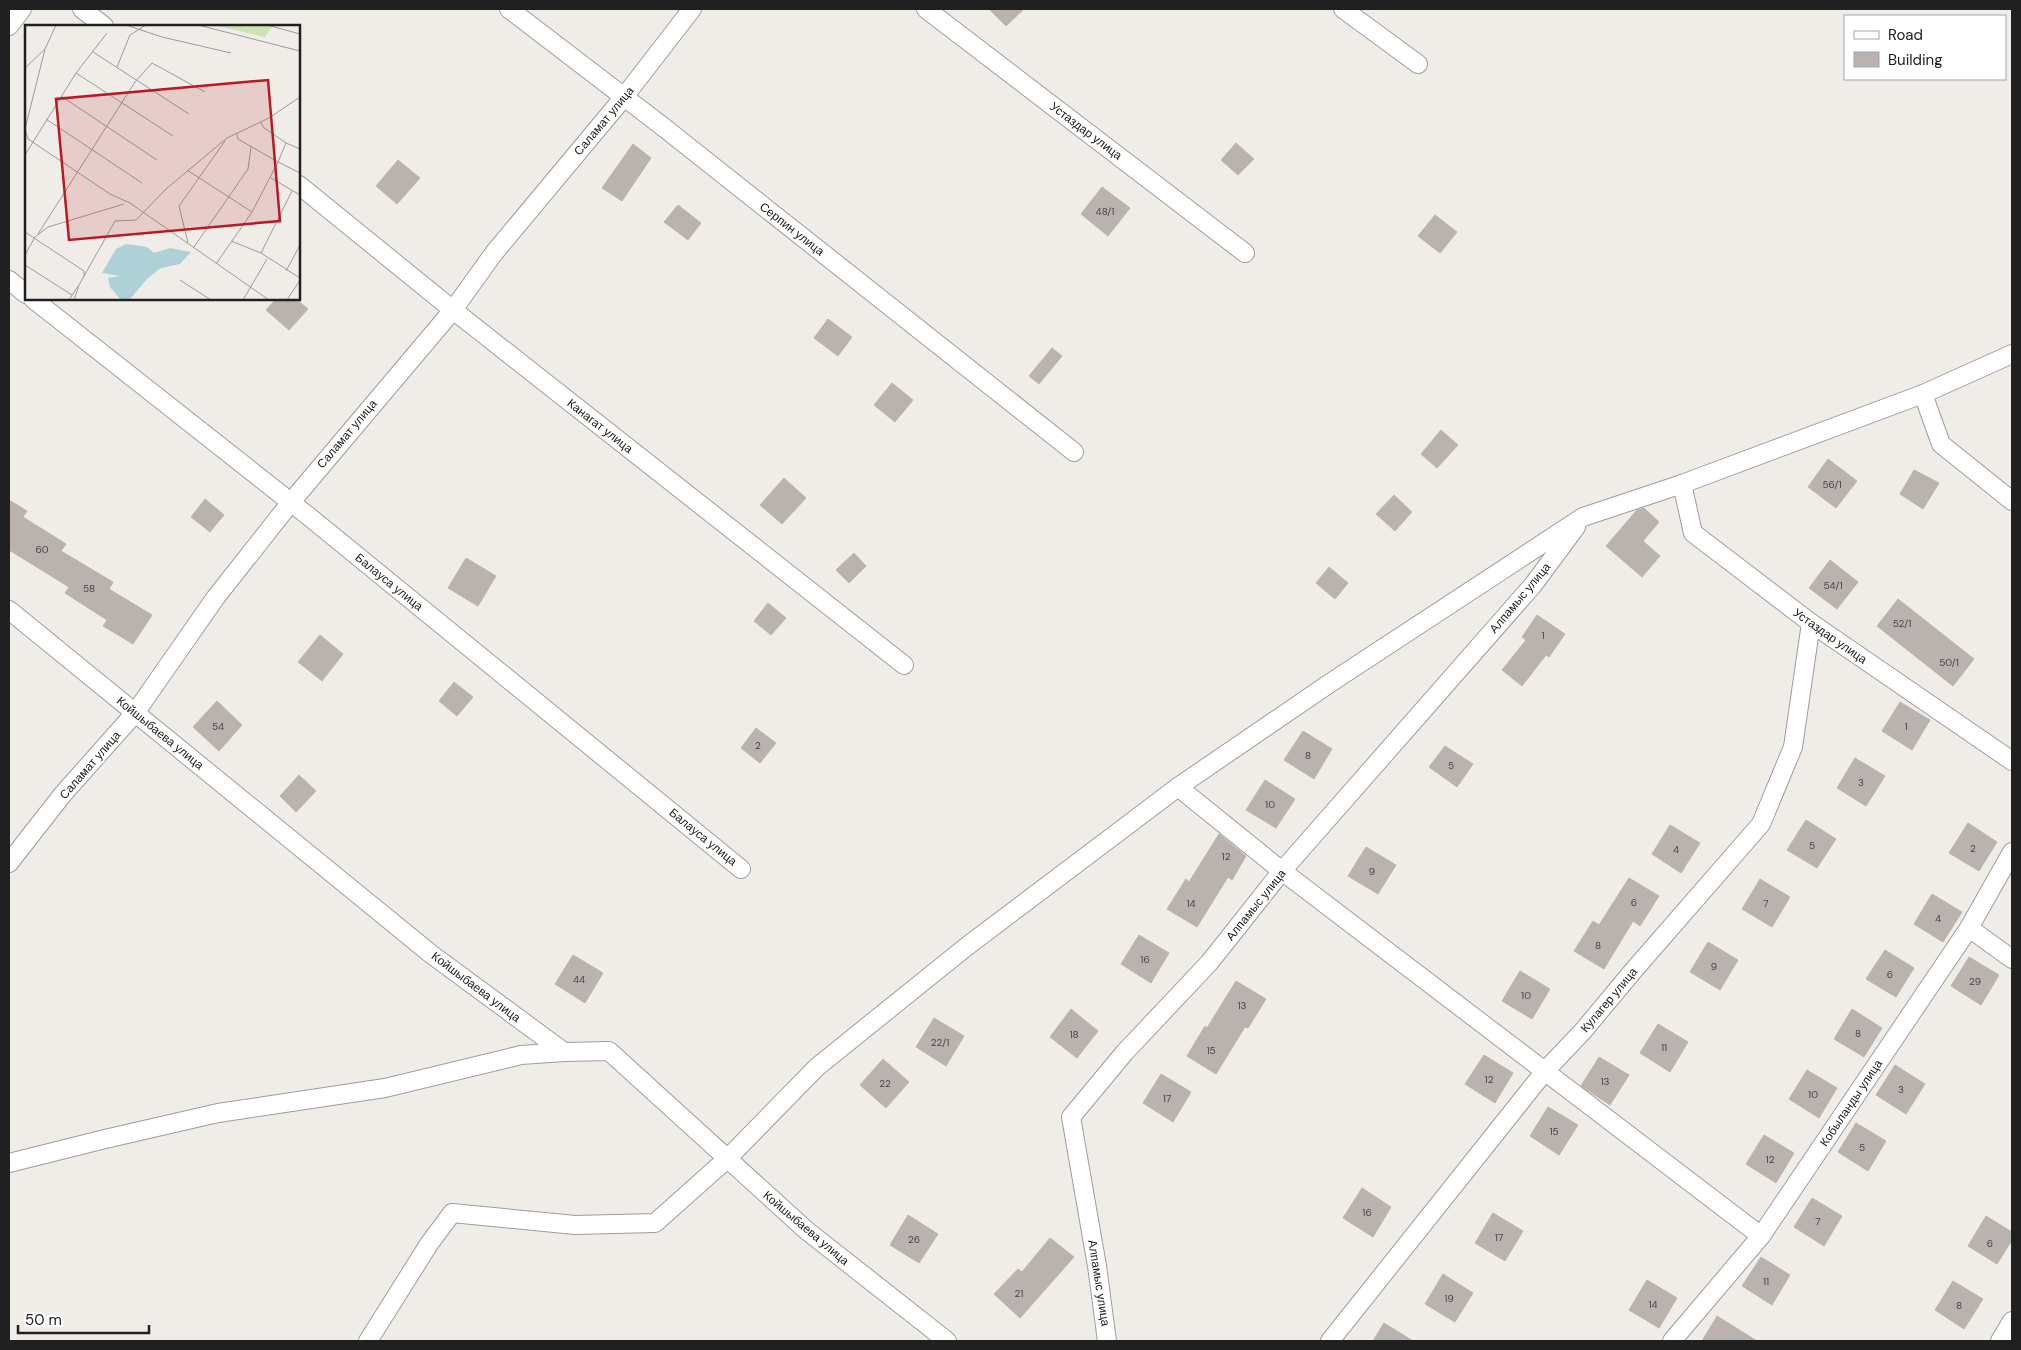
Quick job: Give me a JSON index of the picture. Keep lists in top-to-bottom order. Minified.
{"streets":{"street":["Саламат улица","Устаздар улица","Серпин улица","Канагат улица","Балауса улица","Алпамыс улица","Койшыбаева улица","Кулагер улица","Кобыланды улица"]},"crossings":[["Саламат улица","Серпин улица"],["Саламат улица","Канагат улица"],["Саламат улица","Балауса улица"],["Саламат улица","Койшыбаева улица"],["Устаздар улица","Кулагер улица"]],"house_numbers":["48/1","56/1","60","54/1","58","52/1","1","50/1","54","1","2","8","5","3","10","5","2","4","12","9","6","14","7","4","8","16","9","6","44","29","10","13","8","18","22/1","11","15","12","13","22","3","10","17","15","5","12","16","7","17","26","6","11","21","19","14","8"],"legend":["Road","Building"],"scale_bar":"50 m"}
